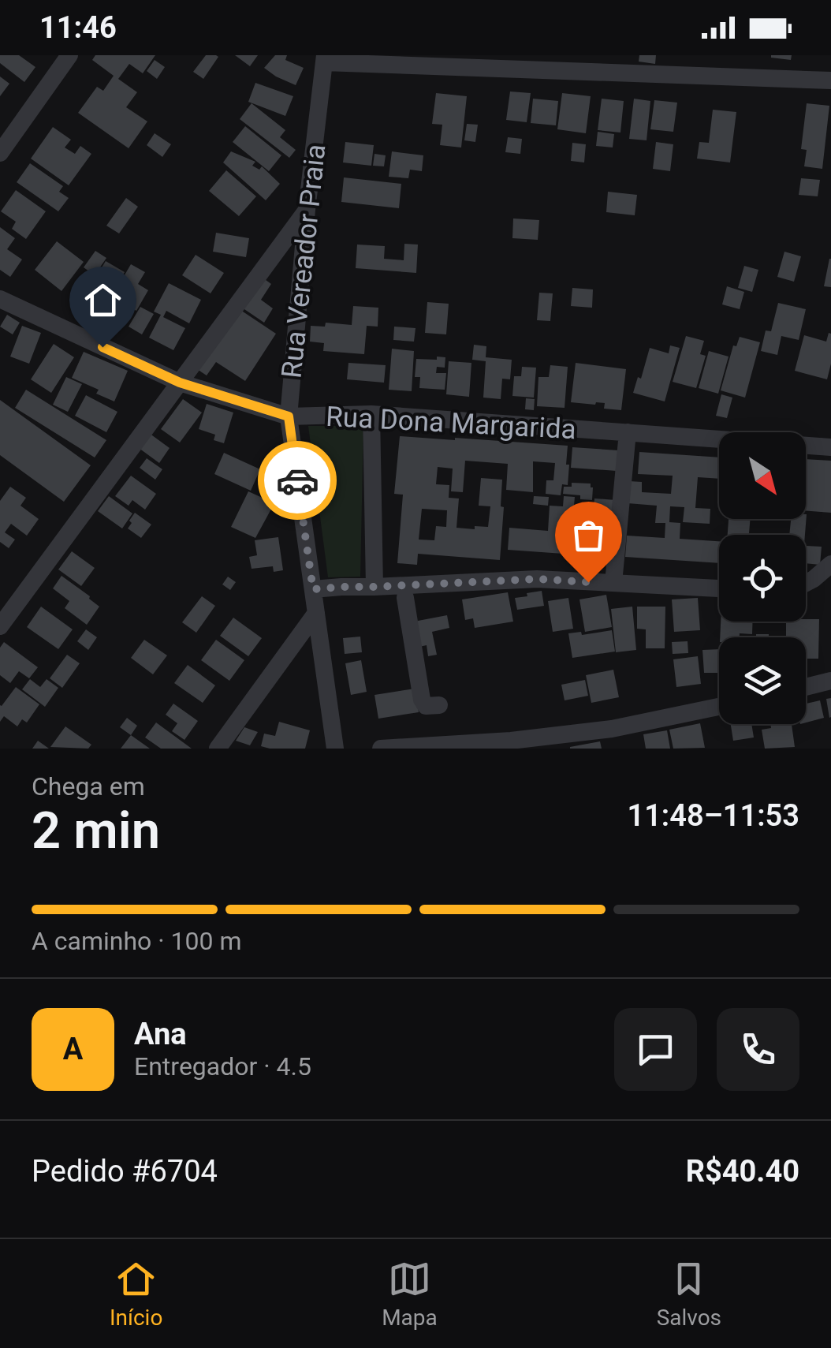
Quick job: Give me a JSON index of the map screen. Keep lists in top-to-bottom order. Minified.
{"streets":{"street":["Rua Vereador Praia","Rua Dona Margarida"]},"crossings":[["Rua Vereador Praia","Rua Dona Margarida"]],"north":"bottom right","page":{"status":"11:46","heading":["2 min","Chega em","11:48–11:53"],"panel":["Ana","Entregador · 4.5","Pedido #6704","R$40.40"],"bar":"A caminho · 100 m","round":"A","tabs":["Início","Mapa","Salvos"]}}
